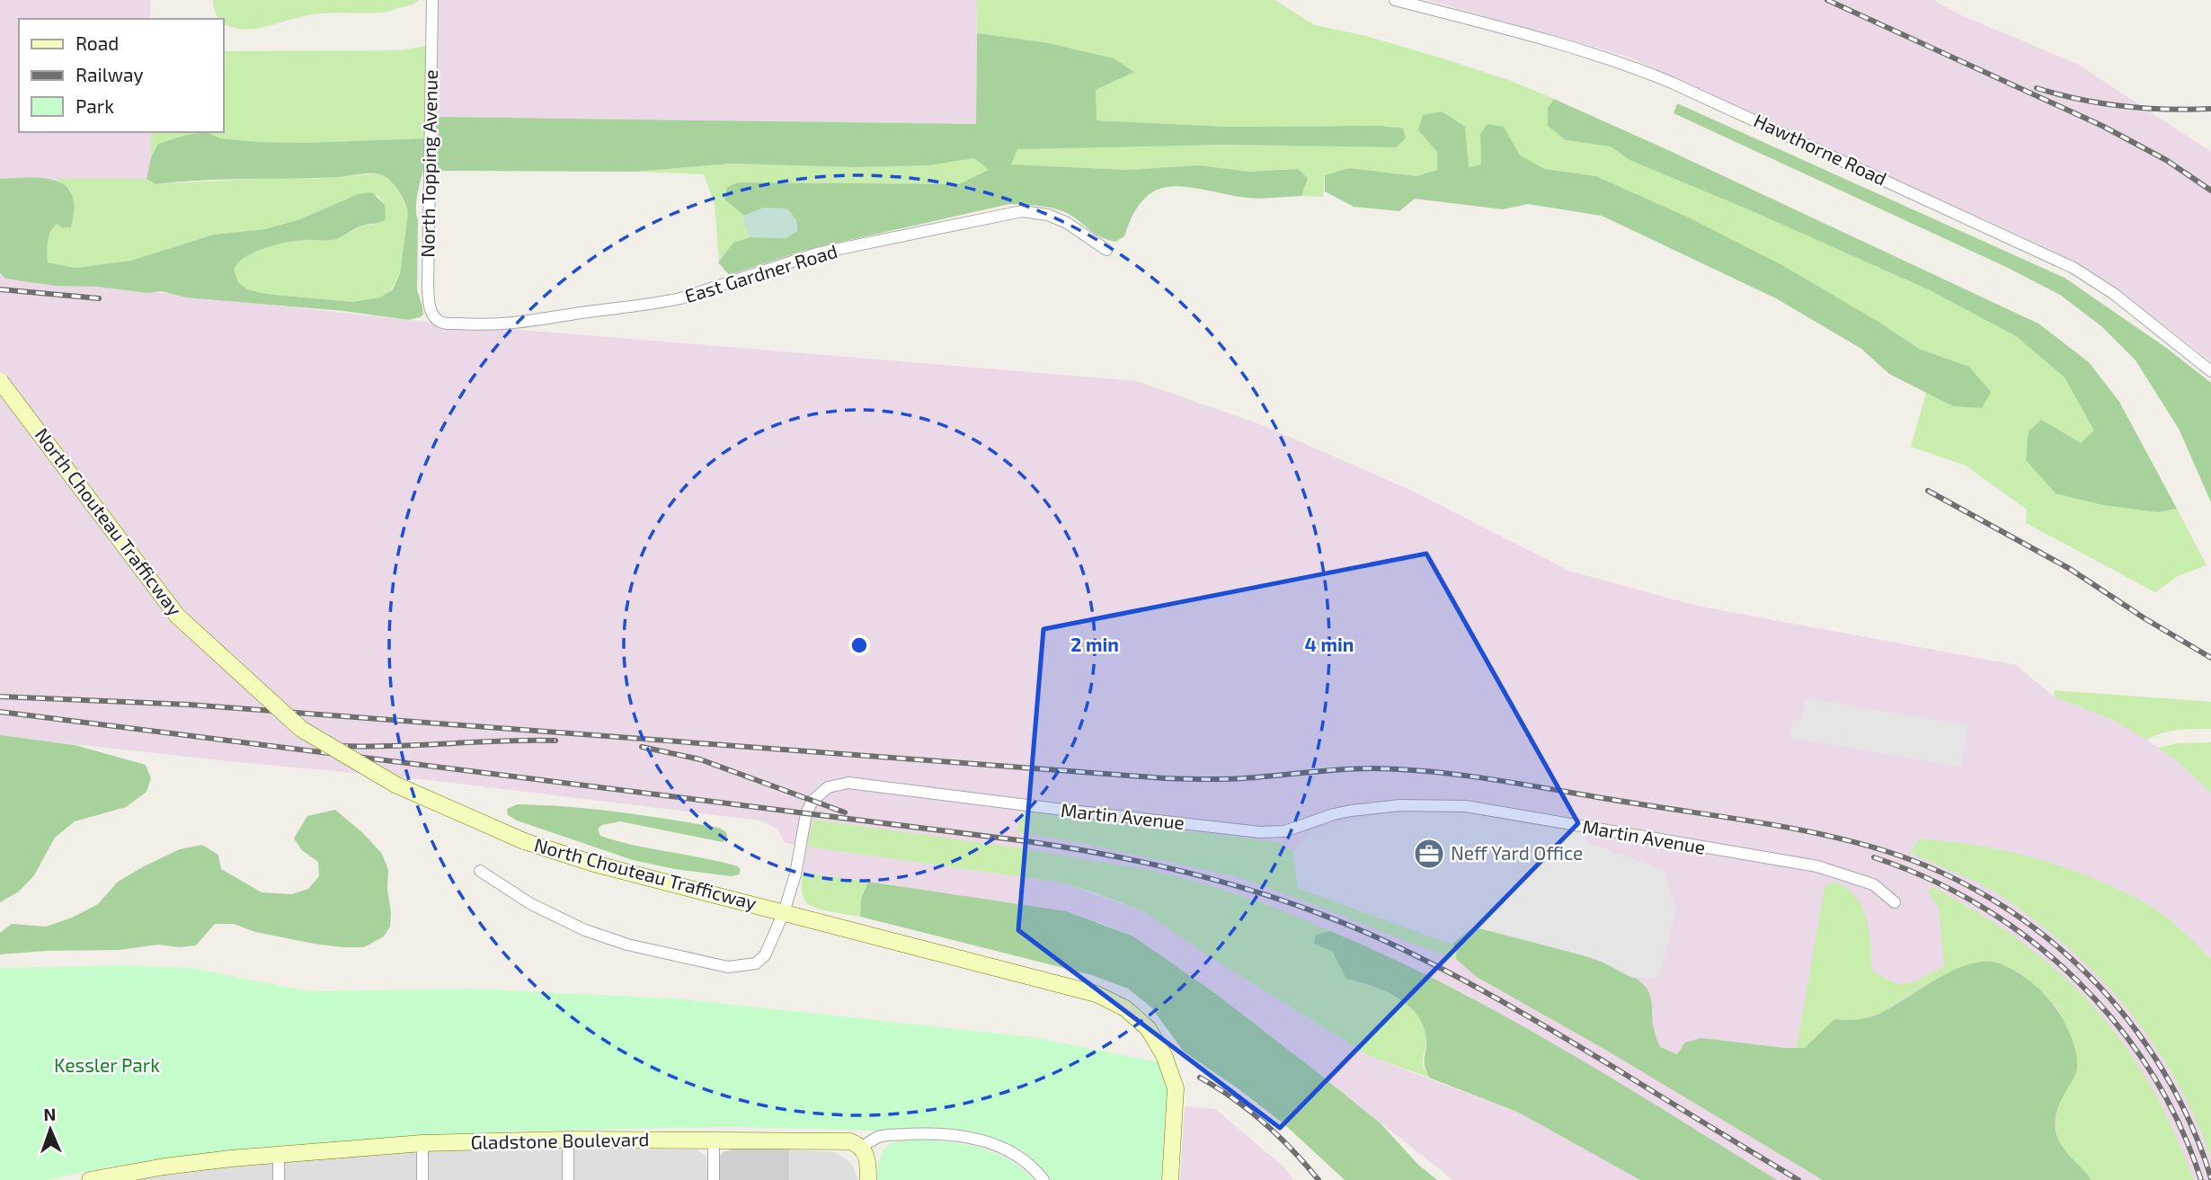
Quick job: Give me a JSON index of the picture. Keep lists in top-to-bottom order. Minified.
{"streets":{"main road":["North Chouteau Trafficway","Gladstone Boulevard"],"street":["Hawthorne Road","North Topping Avenue","East Gardner Road","Martin Avenue"]},"crossings":[["North Topping Avenue","East Gardner Road"],["North Chouteau Trafficway","Martin Avenue"]],"parks":["Kessler Park"],"places":{"office":["Neff Yard Office"]},"legend":["Road","Railway","Park"],"north":"top","rings":["2 min","4 min"]}
